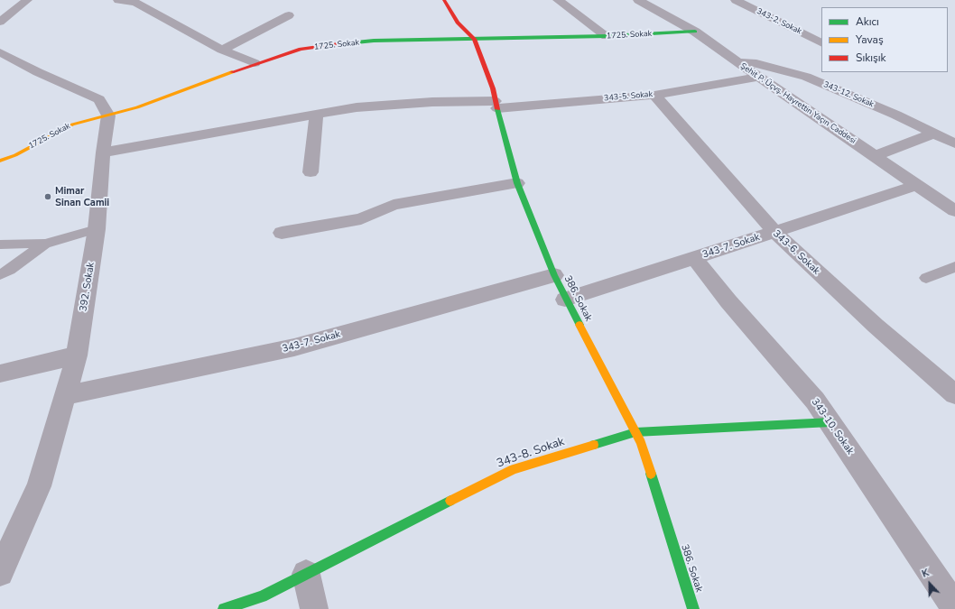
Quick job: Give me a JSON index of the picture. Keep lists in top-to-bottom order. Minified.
{"streets":{"street":["343-2. Sokak","1725. Sokak","343-12. Sokak","343-5. Sokak","Şehit P. Üçvş. Hayrettin Yaçın Caddesi","343-7. Sokak","343-6. Sokak","392. Sokak","386. Sokak","343-10. Sokak","343-8. Sokak"]},"crossings":[["1725. Sokak","Şehit P. Üçvş. Hayrettin Yaçın Caddesi"],["1725. Sokak","392. Sokak"],["1725. Sokak","386. Sokak"],["343-12. Sokak","Şehit P. Üçvş. Hayrettin Yaçın Caddesi"],["343-5. Sokak","Şehit P. Üçvş. Hayrettin Yaçın Caddesi"],["343-5. Sokak","343-6. Sokak"],["343-5. Sokak","392. Sokak"],["343-5. Sokak","386. Sokak"],["Şehit P. Üçvş. Hayrettin Yaçın Caddesi","343-7. Sokak"],["343-7. Sokak","343-6. Sokak"],["343-7. Sokak","392. Sokak"],["343-7. Sokak","386. Sokak"],["343-7. Sokak","343-10. Sokak"],["386. Sokak","343-8. Sokak"],["343-10. Sokak","343-8. Sokak"]],"places":["Mimar Sinan Camii"],"legend":["Akıcı","Yavaş","Sıkışık"],"north":"top"}
